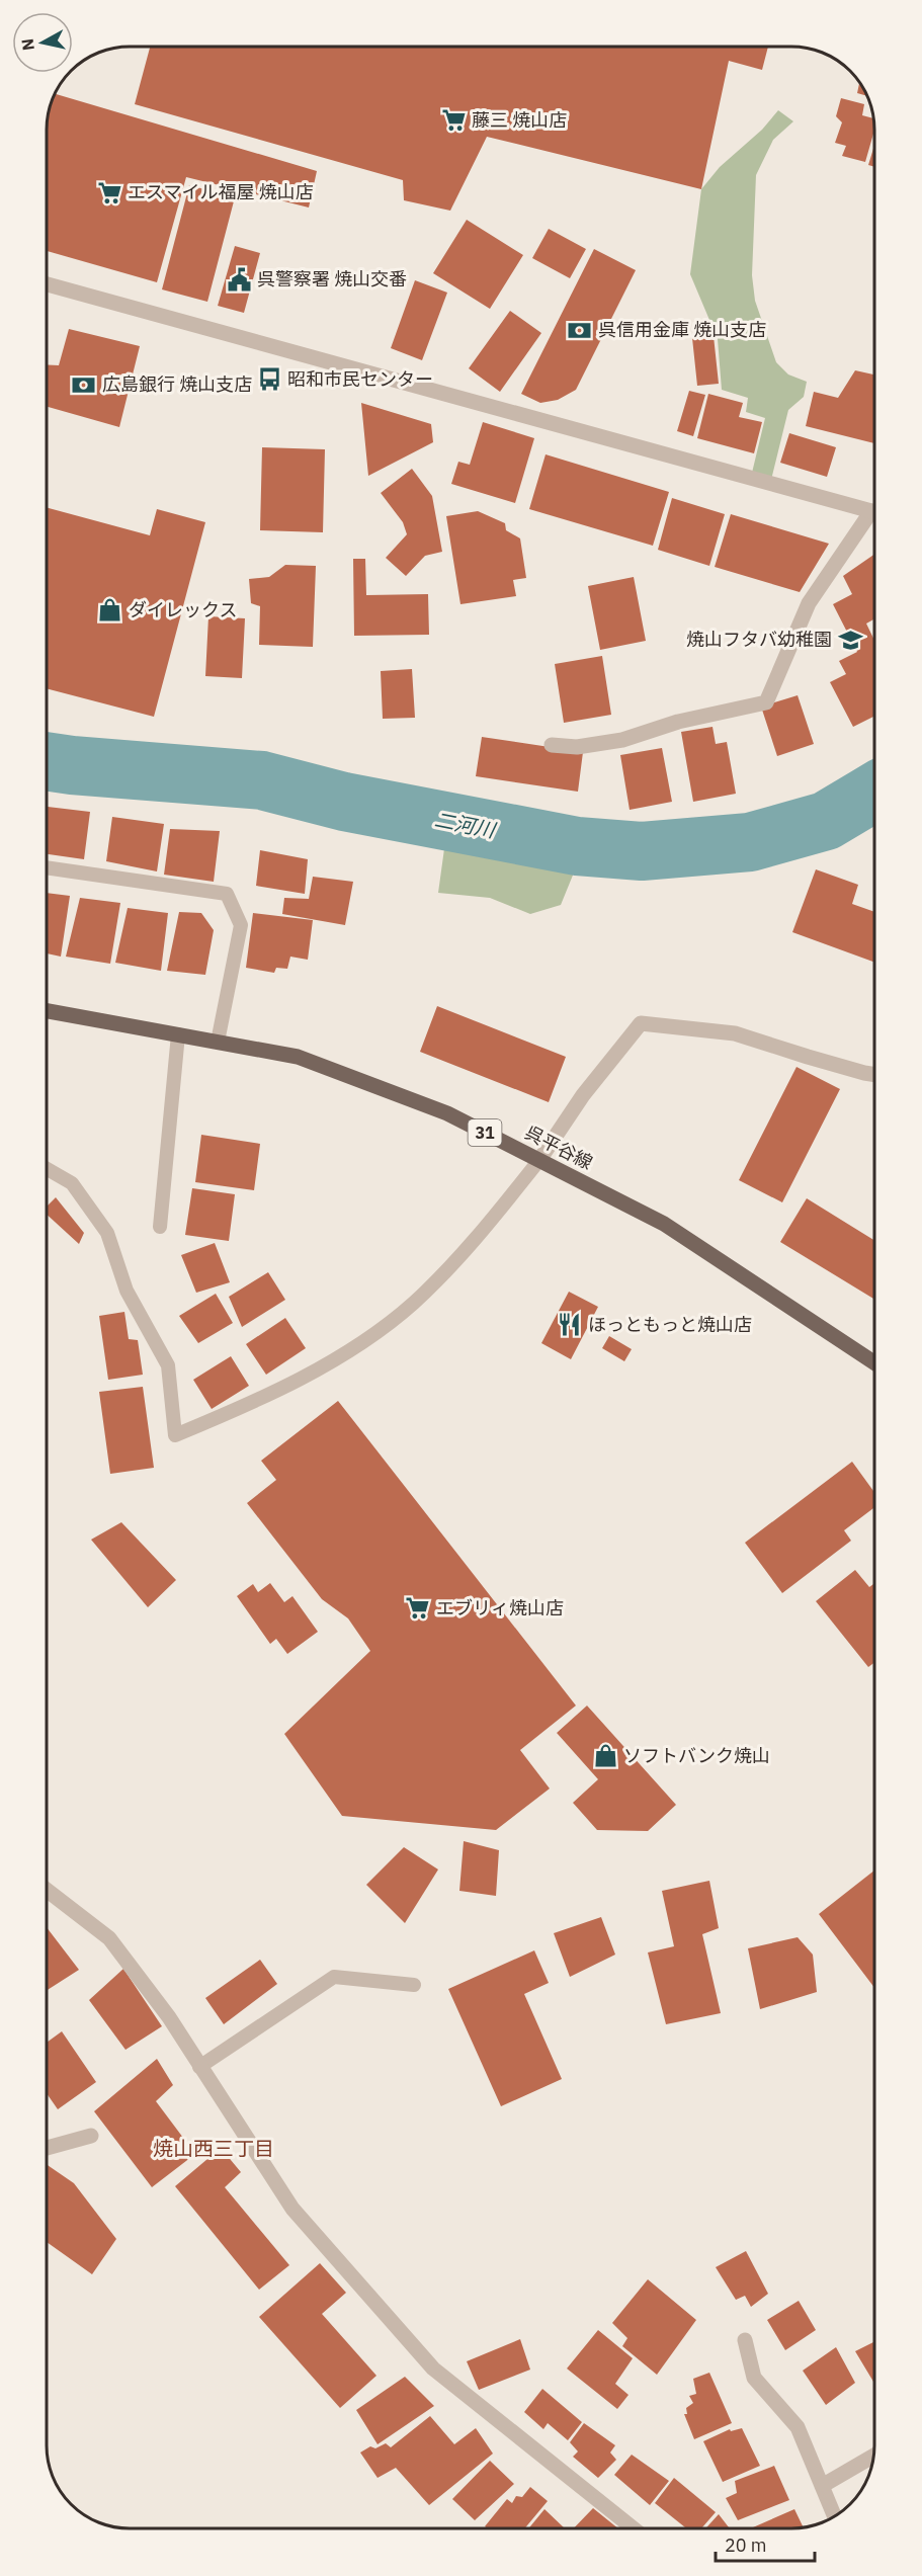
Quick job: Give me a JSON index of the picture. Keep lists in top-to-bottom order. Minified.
{"streets":{"main road":["31","呉平谷線"]},"districts":["焼山西三丁目"],"water":["二河川"],"places":{"supermarket":["藤三 焼山店","エスマイル福屋 焼山店","エブリィ焼山店"],"public building":["呉警察署 焼山交番"],"bank":["呉信用金庫 焼山支店","広島銀行 焼山支店"],"bus stop":["昭和市民センター"],"shop":["ダイレックス","ソフトバンク焼山"],"school or university":["焼山フタバ幼稚園"],"restaurant":["ほっともっと焼山店"]},"scale_bar":"20 m","north":"left"}
